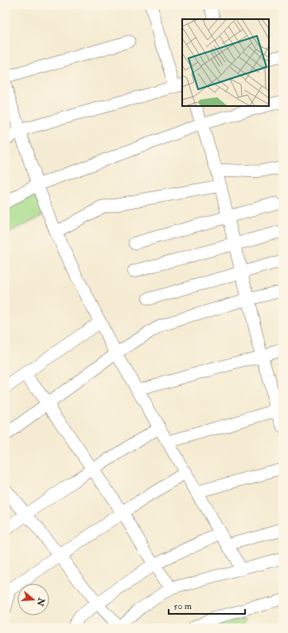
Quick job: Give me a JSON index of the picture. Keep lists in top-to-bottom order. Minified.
{"scale_bar":"50 m","north":"right"}
